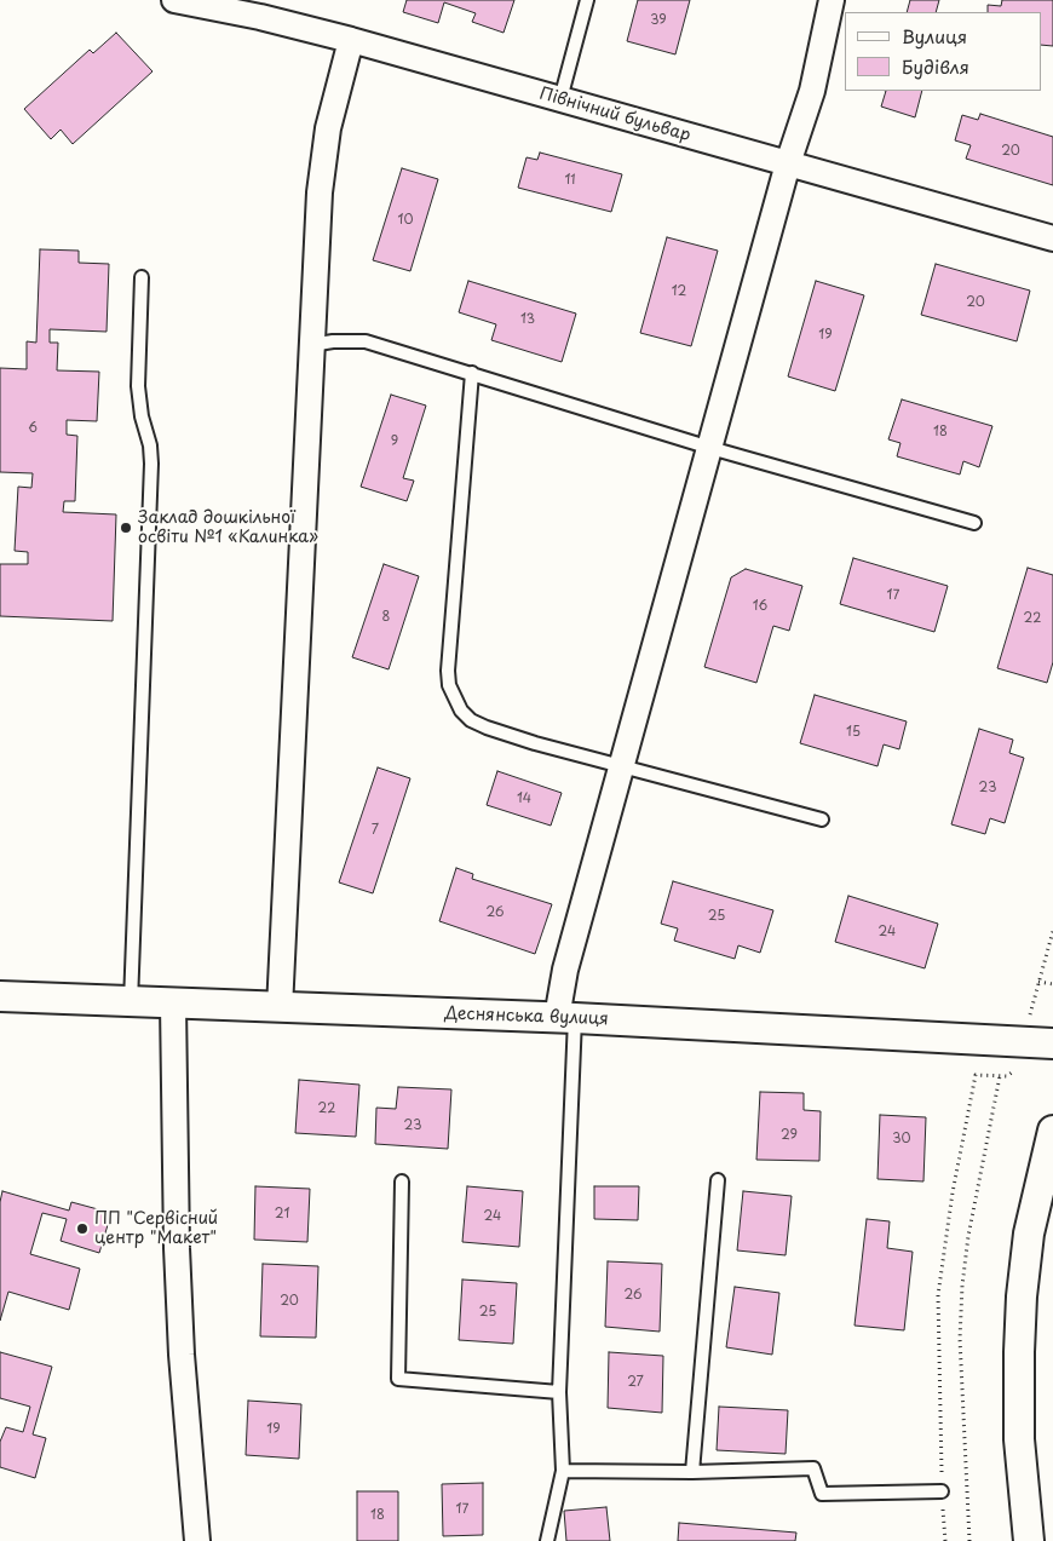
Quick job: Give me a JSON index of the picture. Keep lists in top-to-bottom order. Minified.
{"streets":{"street":["Північний бульвар","Деснянська вулиця"]},"places":["Заклад дошкільної освіти №1 «Калинка»","ПП \"Сервісний центр \"Макет\""],"house_numbers":["39","20","11","10","12","20","13","19","6","18","9","17","16","8","22","15","23","14","7","26","25","24","22","23","29","30","21","24","26","20","25","27","19","17","18"],"legend":["Вулиця","Будівля"]}
